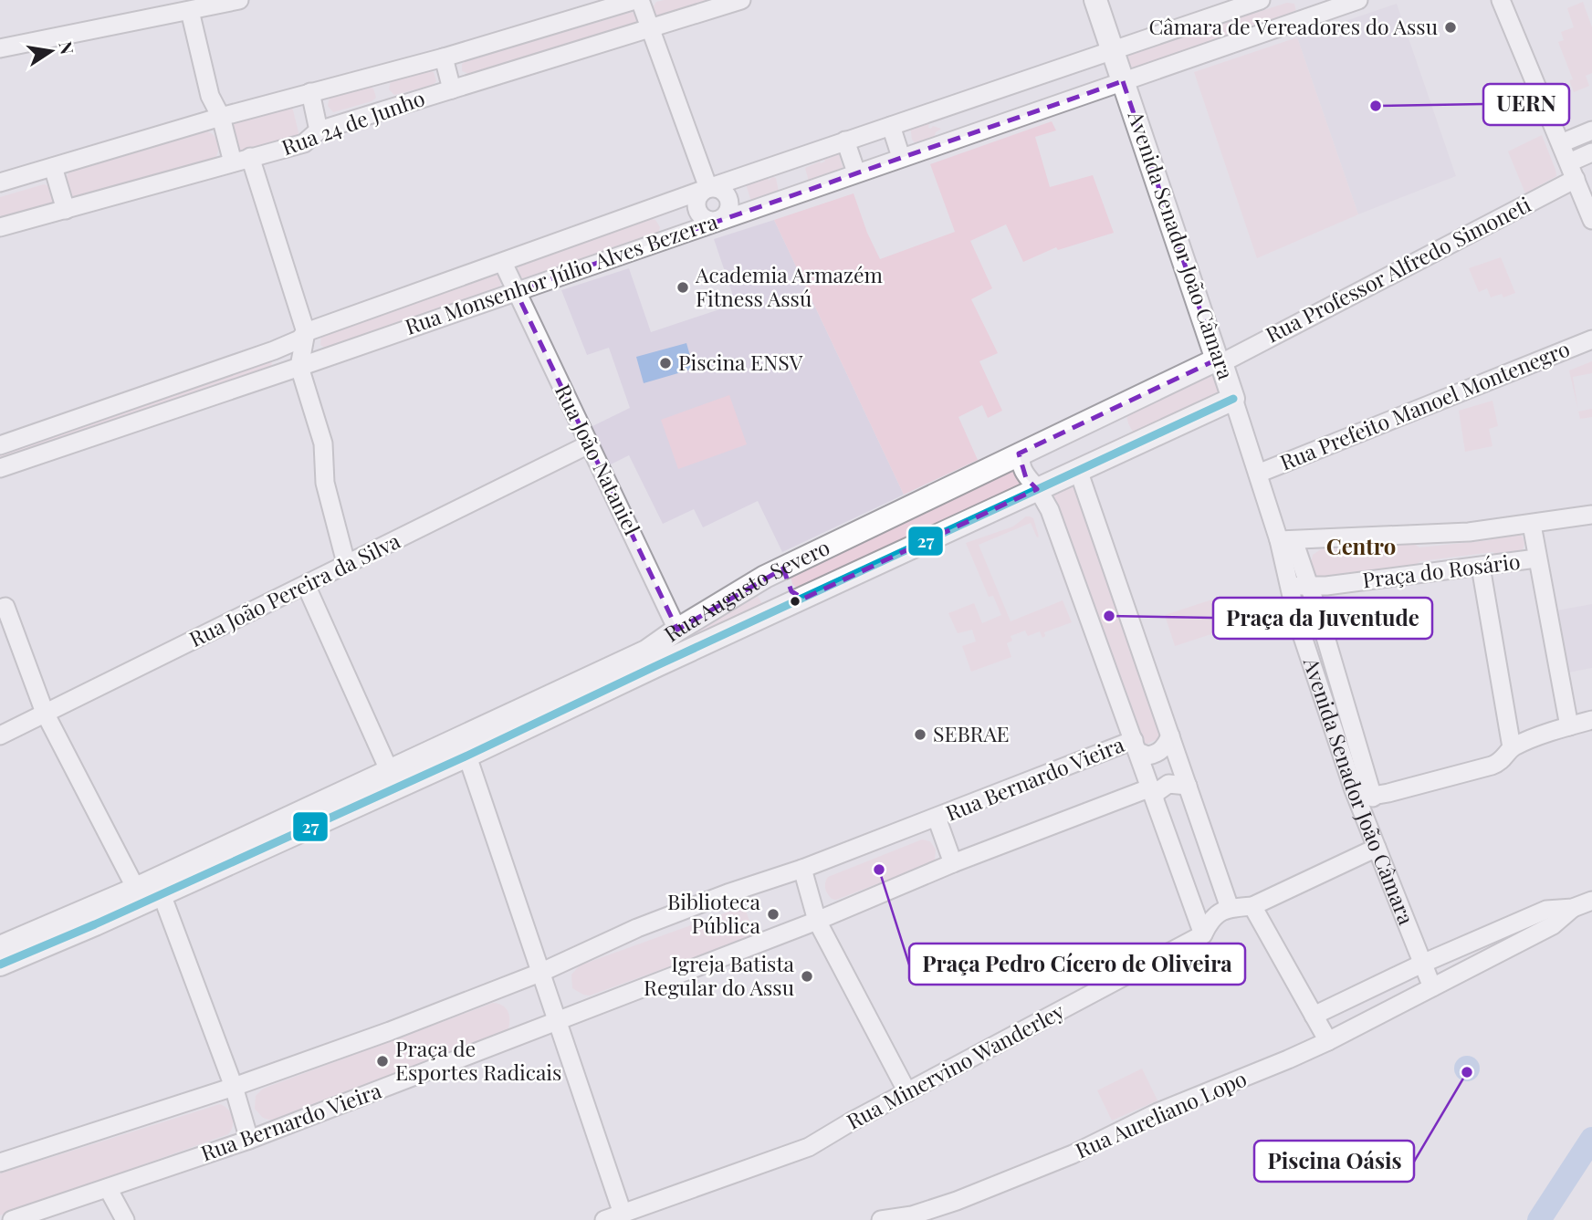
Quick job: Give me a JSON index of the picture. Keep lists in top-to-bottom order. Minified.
{"streets":{"main road":["Avenida Senador João Câmara","Rua Augusto Severo"],"street":["Rua 24 de Junho","Rua Professor Alfredo Simoneti","Rua Monsenhor Júlio Alves Bezerra","Rua Prefeito Manoel Montenegro","Rua João Nataniel","Praça do Rosário","Rua João Pereira da Silva","Rua Bernardo Vieira","Rua Minervino Wanderley","Rua Aureliano Lopo"]},"crossings":[["Avenida Senador João Câmara","Rua Professor Alfredo Simoneti"],["Avenida Senador João Câmara","Rua Monsenhor Júlio Alves Bezerra"],["Avenida Senador João Câmara","Rua Prefeito Manoel Montenegro"],["Avenida Senador João Câmara","Praça do Rosário"],["Avenida Senador João Câmara","Rua Augusto Severo"],["Avenida Senador João Câmara","Rua Aureliano Lopo"],["Rua Professor Alfredo Simoneti","Rua Augusto Severo"],["Rua Monsenhor Júlio Alves Bezerra","Rua João Nataniel"],["Rua João Nataniel","Rua João Pereira da Silva"],["Rua João Nataniel","Rua Augusto Severo"]],"districts":["Centro"],"places":["Câmara de Vereadores do Assu","UERN","Academia Armazém Fitness Assú","Piscina ENSV","Praça da Juventude","SEBRAE","Praça Pedro Cícero de Oliveira","Biblioteca Pública","Igreja Batista Regular do Assu","Praça de Esportes Radicais","Piscina Oásis"],"lines":["transit line 27"],"north":"right"}
